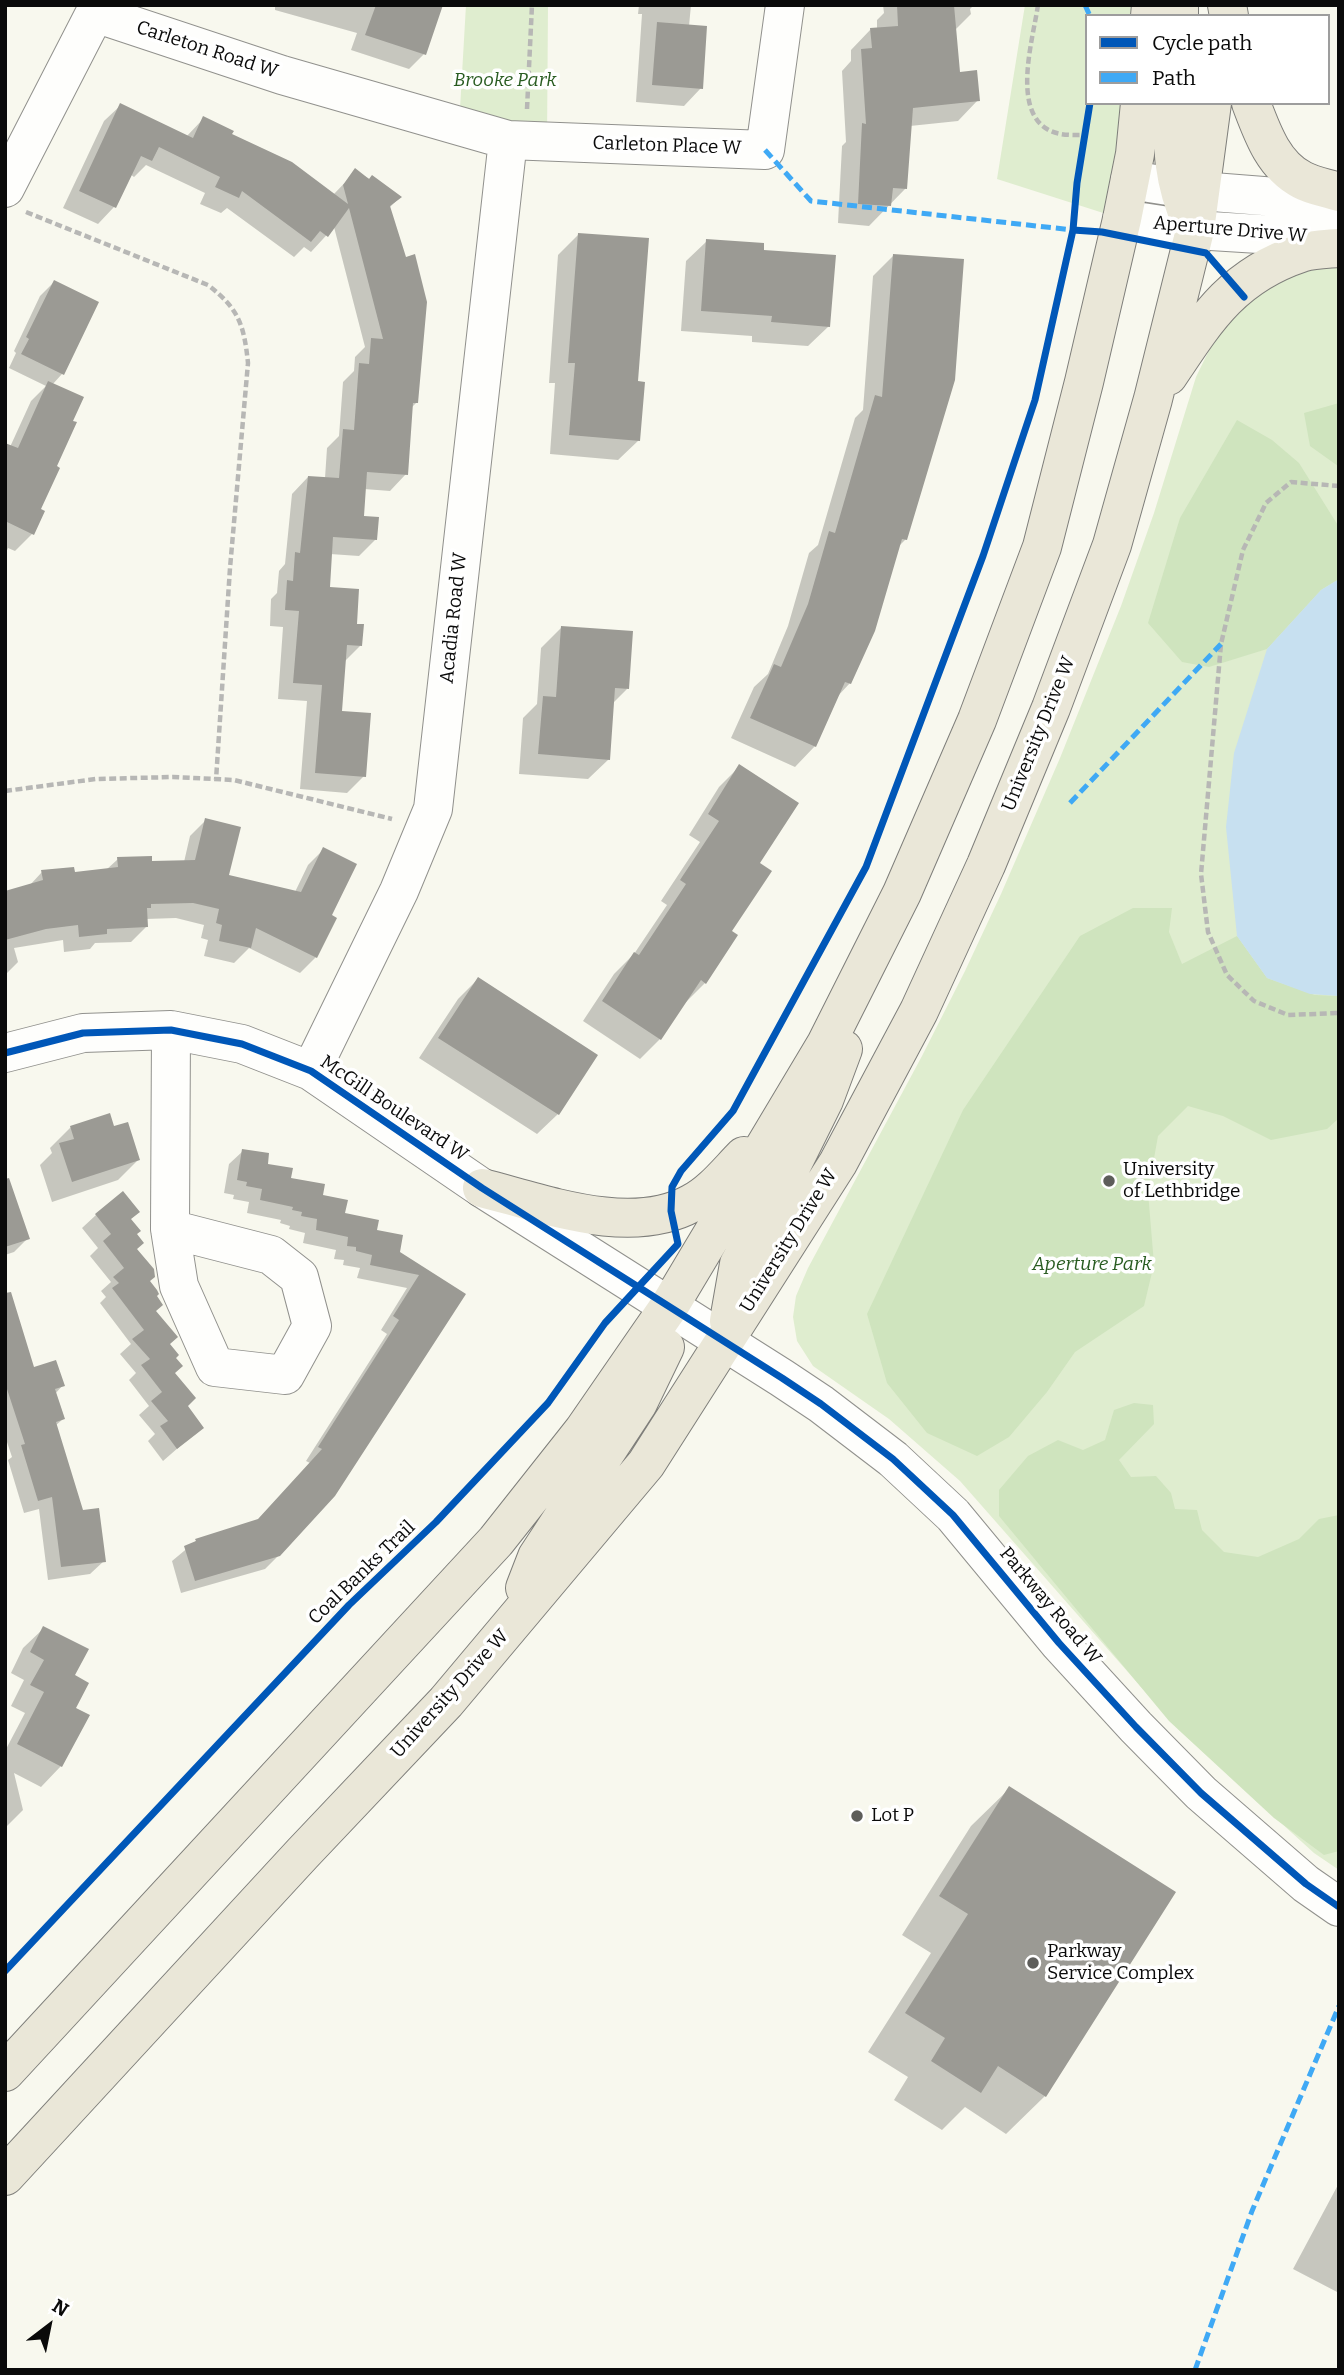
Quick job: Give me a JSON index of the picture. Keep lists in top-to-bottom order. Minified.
{"streets":{"main road":["University Drive W"],"street":["Carleton Road W","Carleton Place W","Aperture Drive W","Acadia Road W","McGill Boulevard W","Parkway Road W"],"cycle path":["Coal Banks Trail"]},"crossings":[["Carleton Road W","Carleton Place W"],["Carleton Road W","Acadia Road W"],["Carleton Place W","Acadia Road W"],["Aperture Drive W","University Drive W"],["Acadia Road W","McGill Boulevard W"],["University Drive W","McGill Boulevard W"],["University Drive W","Parkway Road W"],["McGill Boulevard W","Parkway Road W"]],"parks":["Brooke Park","Aperture Park"],"places":["University of Lethbridge","Lot P","Parkway Service Complex"],"legend":["Cycle path","Path"],"north":"top right"}
